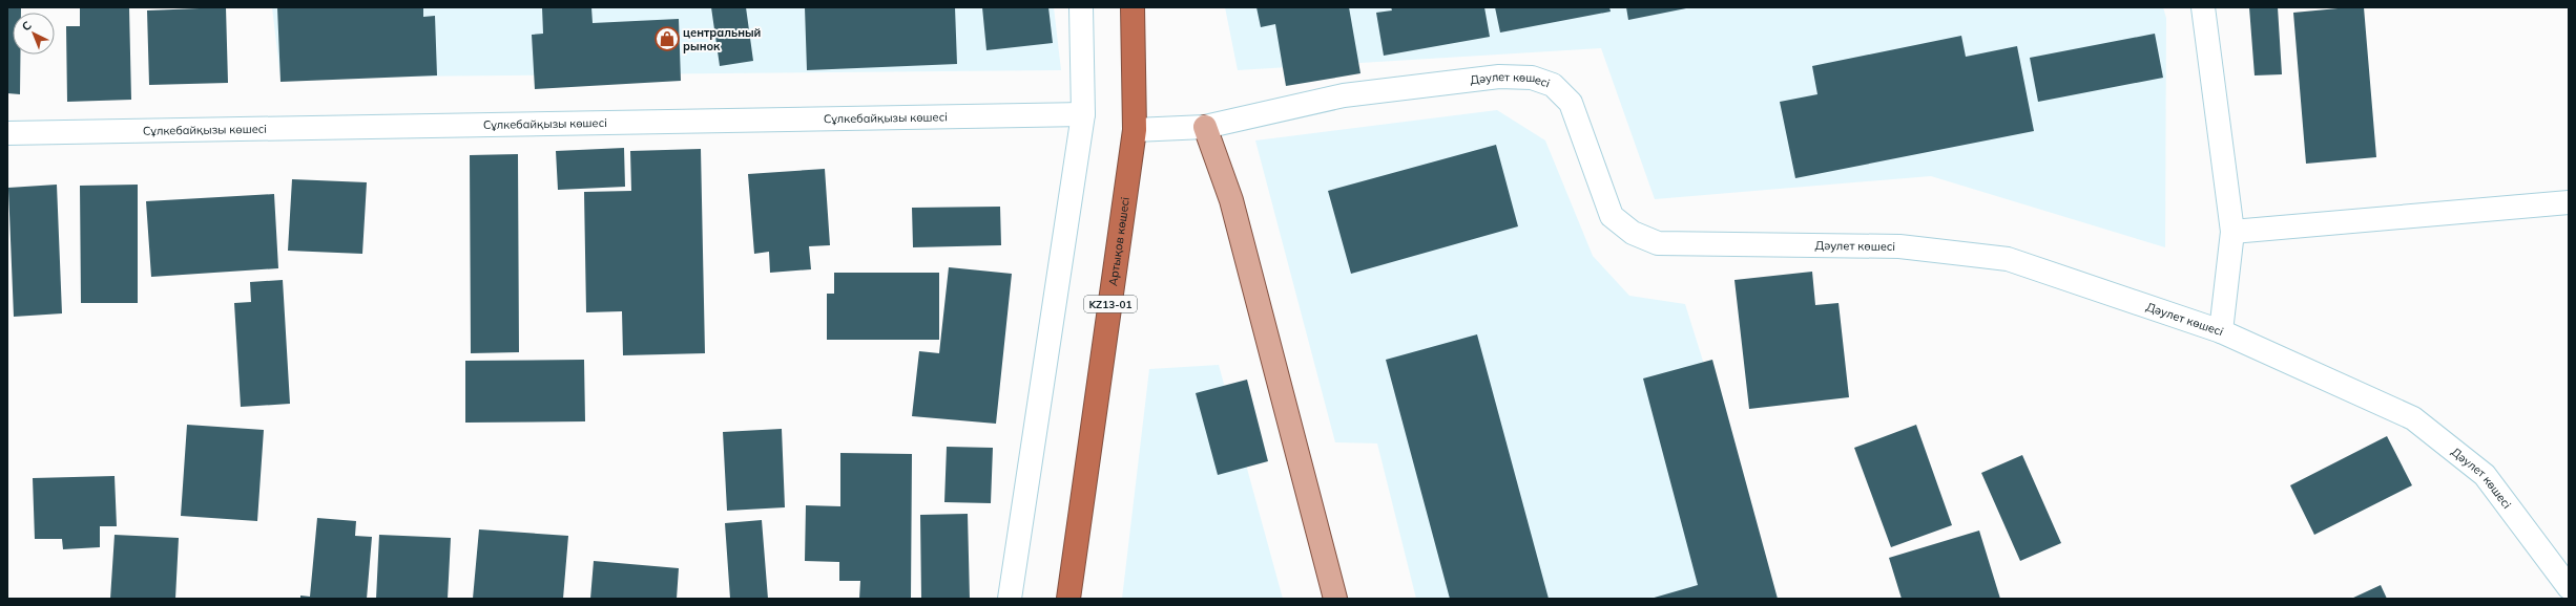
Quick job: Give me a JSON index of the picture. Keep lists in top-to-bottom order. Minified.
{"streets":{"highway":["Артықов көшесі","KZ13-01"],"street":["Дәулет көшесі","Сұлкебайқызы көшесі"]},"crossings":[["Дәулет көшесі","Артықов көшесі"]],"places":{"shop":["центральный рынок"]},"north":"top left"}
